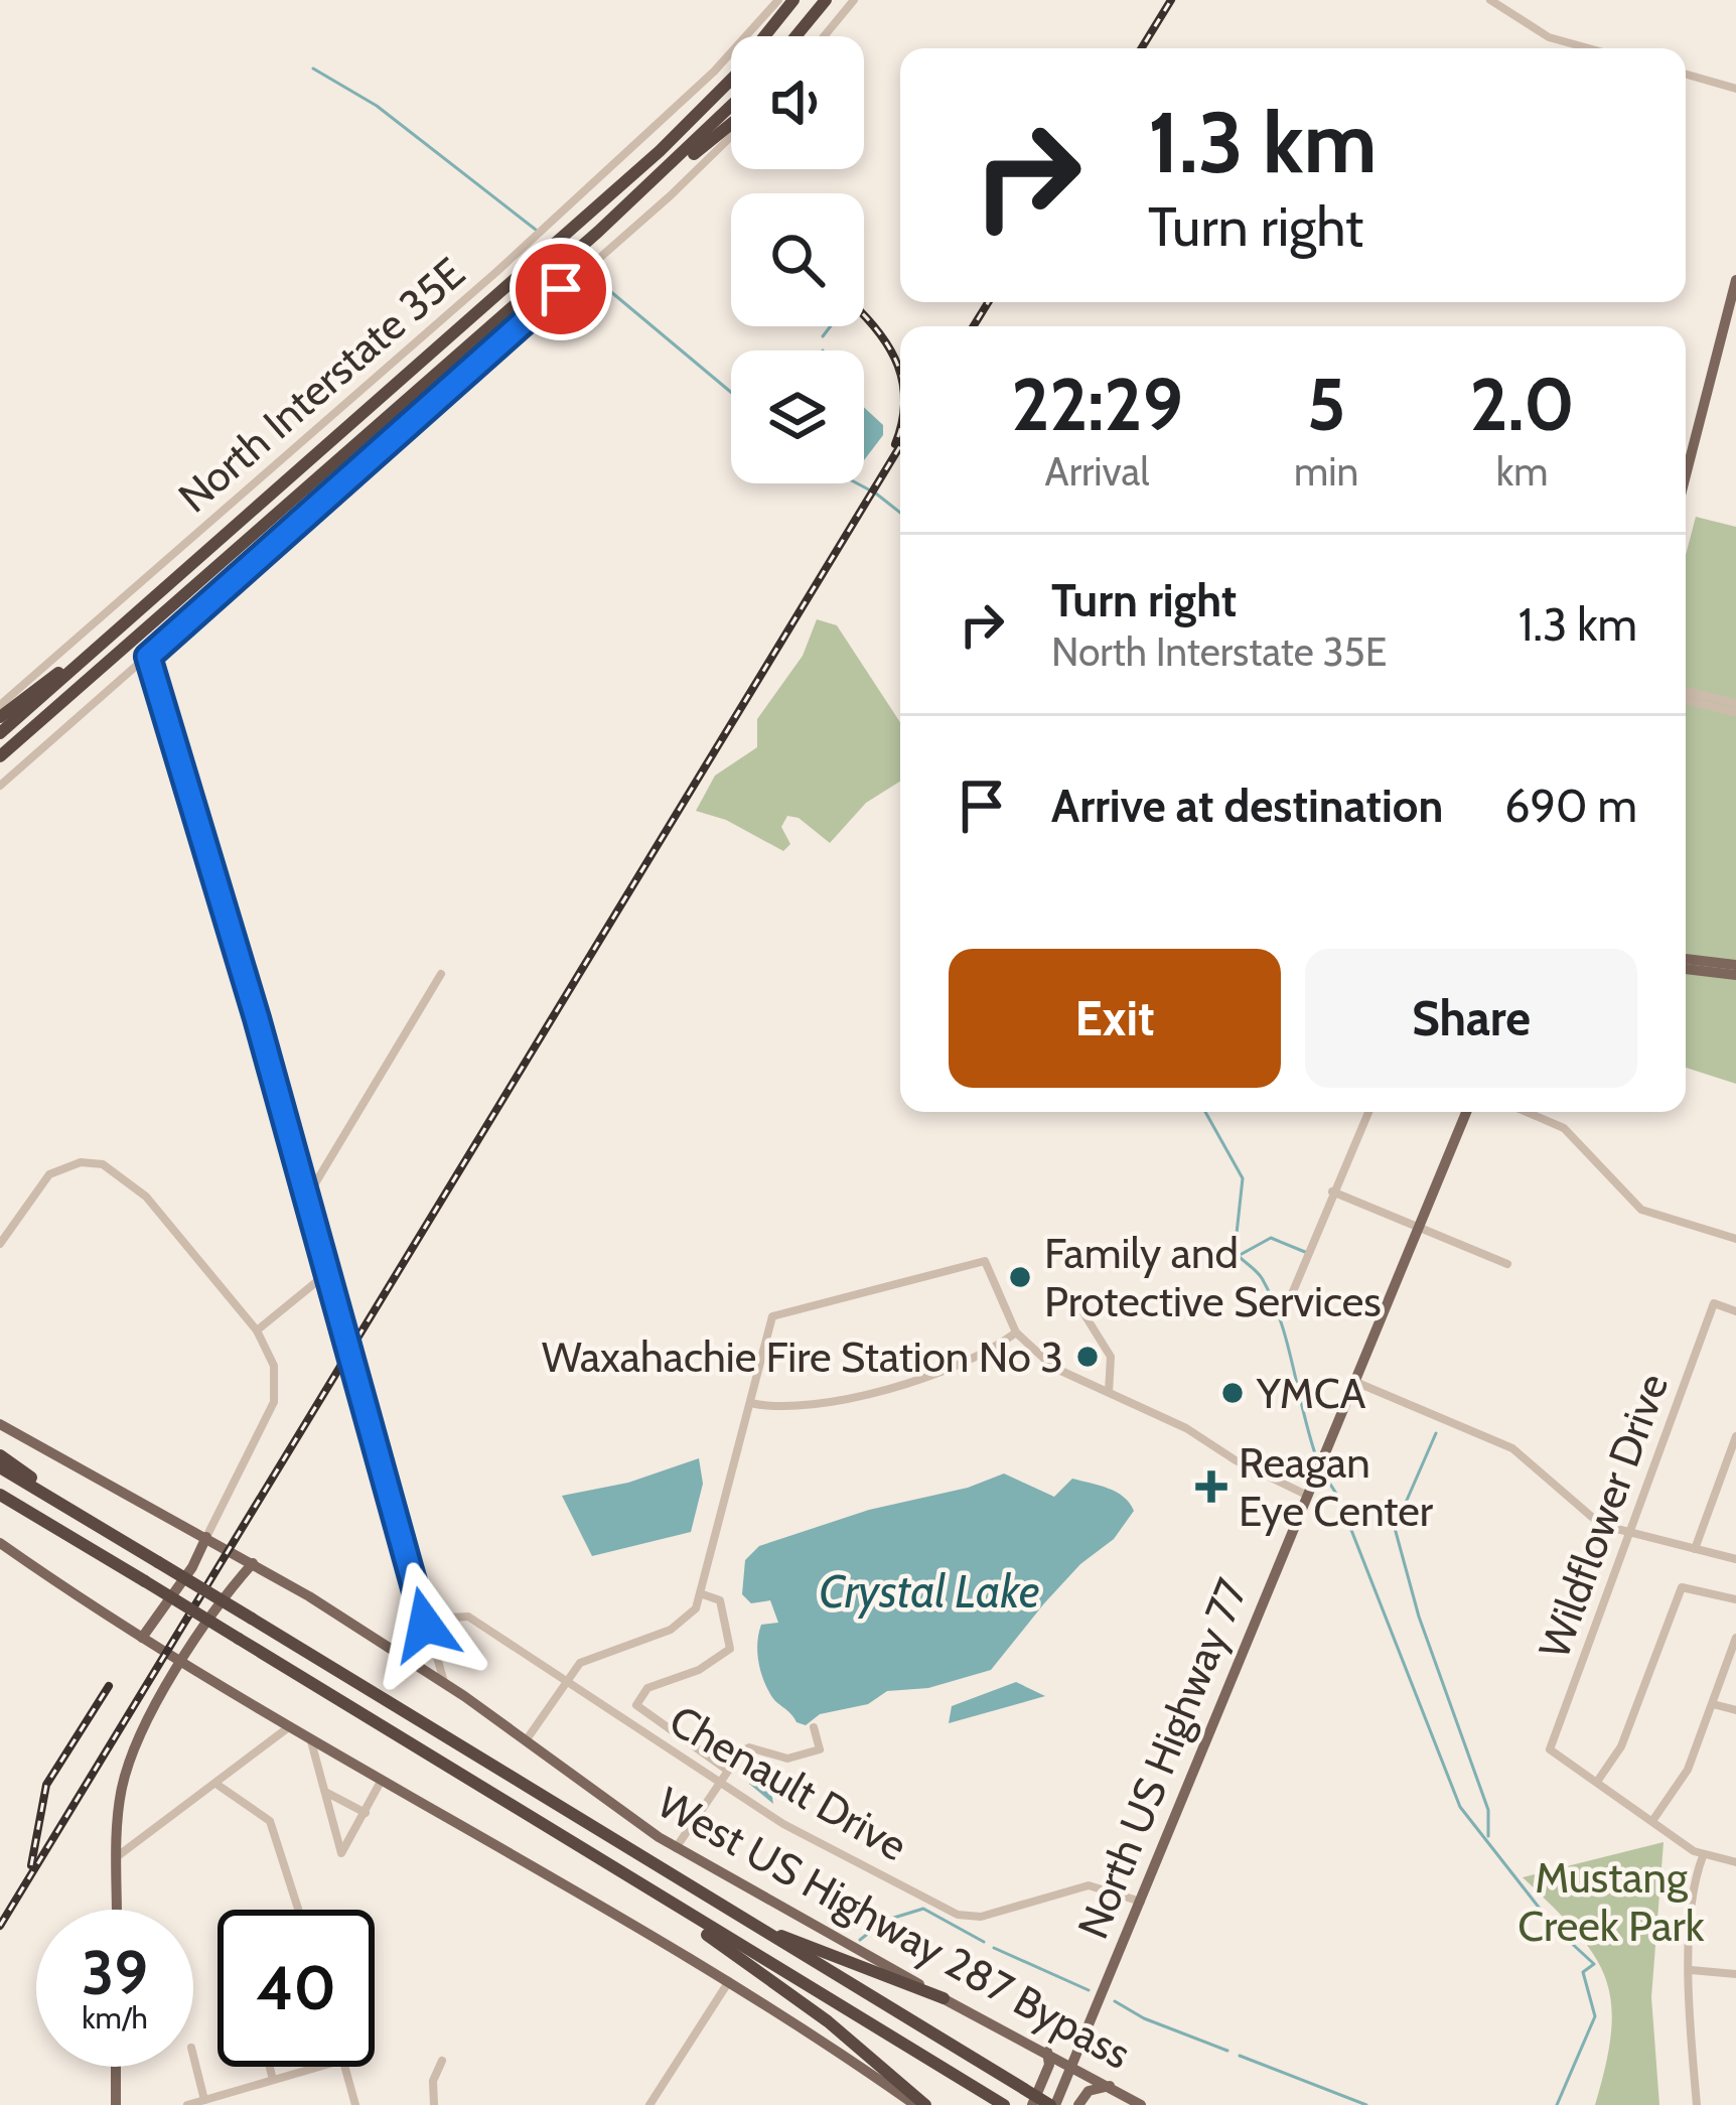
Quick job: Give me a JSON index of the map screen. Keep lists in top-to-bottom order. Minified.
{"streets":{"main road":["North US Highway 77","West US Highway 287 Bypass"],"street":["North Interstate 35E","Wildflower Drive","Chenault Drive"]},"crossings":[["North US Highway 77","Chenault Drive"],["North US Highway 77","West US Highway 287 Bypass"]],"water":["Crystal Lake"],"parks":["Mustang Creek Park"],"places":{"other":["Family and Protective Services","Waxahachie Fire Station No 3","YMCA"],"health":["Reagan Eye Center"]},"page":{"turn":["1.3 km","Turn right"],"eta":["22:29","Arrival","5","min","2.0","km"],"list":[{"name":"Turn right","note":"North Interstate 35E","value":"1.3 km"},{"name":"Arrive at destination","value":"690 m"}],"buttons":["Exit","Share"],"speed":"39 km/h","limit":"40"}}
